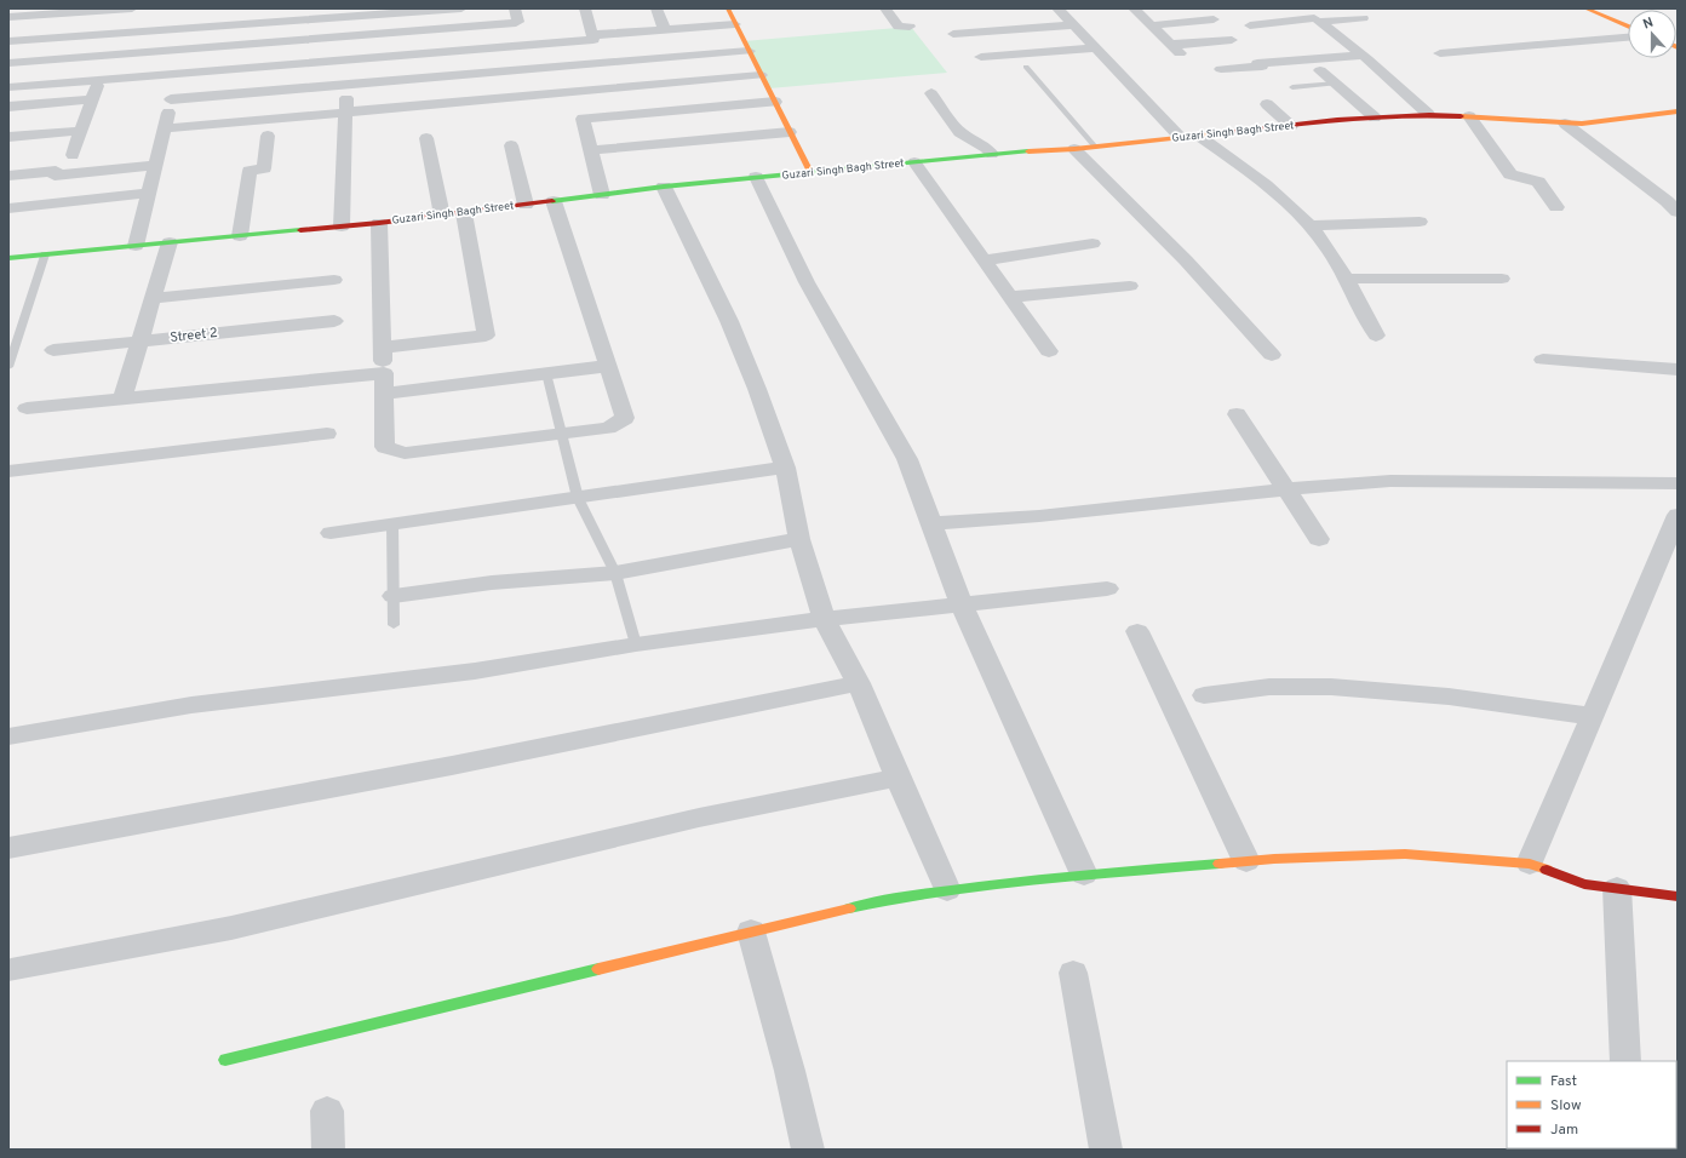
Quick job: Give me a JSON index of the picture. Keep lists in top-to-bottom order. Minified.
{"streets":{"street":["Guzari Singh Bagh Street","Street 2"]},"legend":["Fast","Slow","Jam"],"north":"top"}
